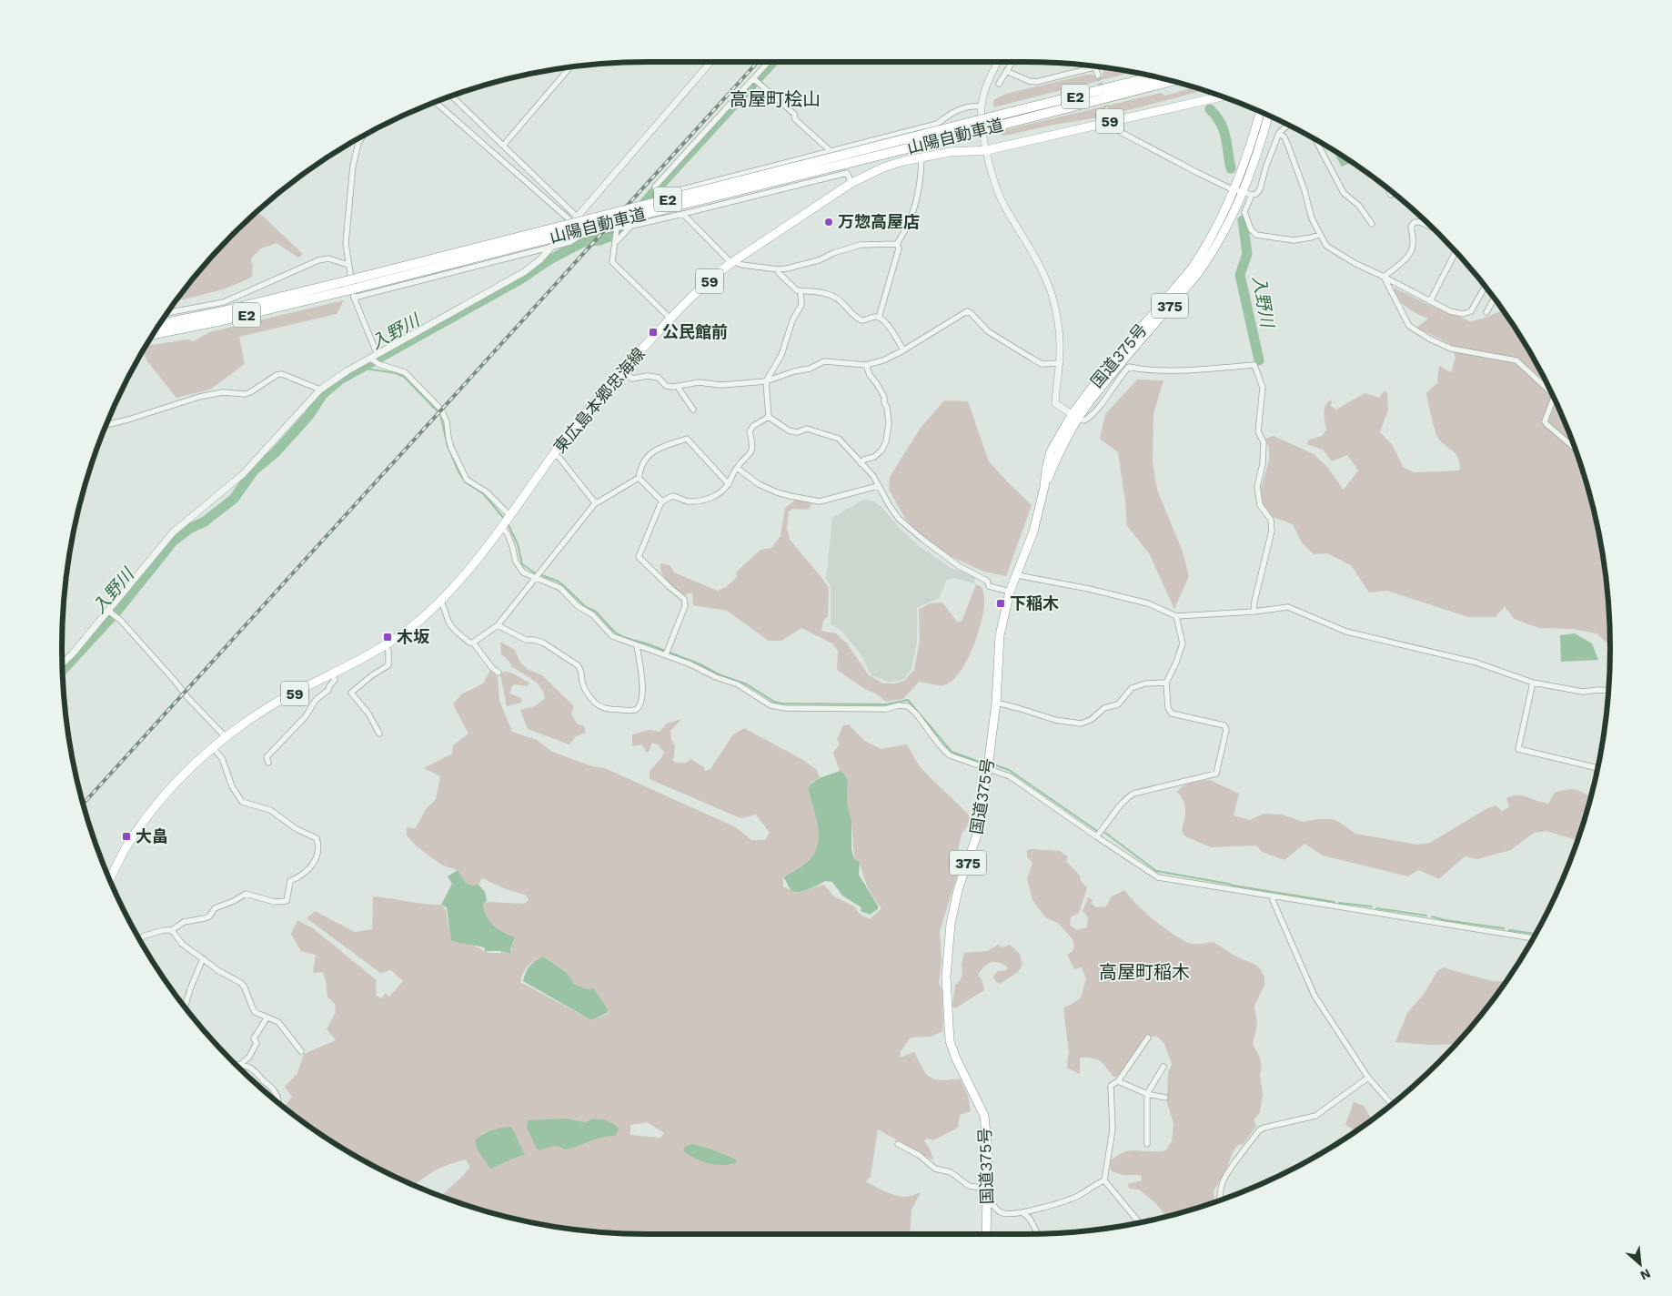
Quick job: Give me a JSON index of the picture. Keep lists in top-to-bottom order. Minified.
{"streets":{"highway":["E2","山陽自動車道"],"main road":["59","375","国道375号","東広島本郷忠海線"]},"districts":["高屋町桧山","高屋町稲木"],"water":["入野川"],"places":{"other":["万惣高屋店"],"transit":["公民館前","下稲木","木坂","大畠"]},"north":"bottom right"}
